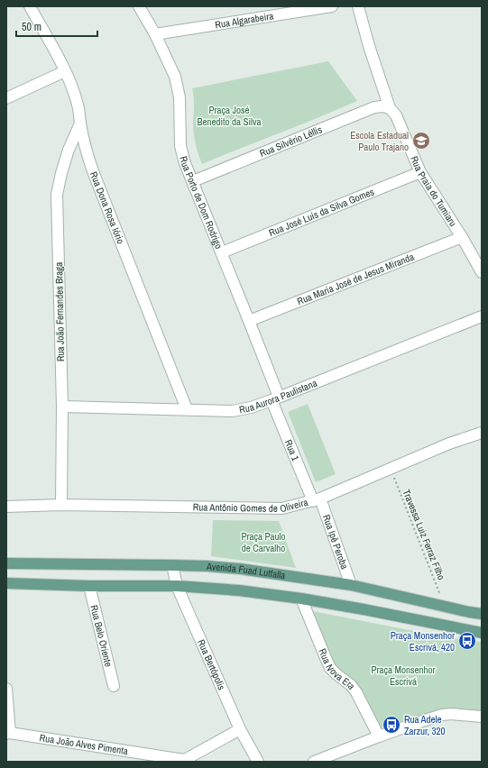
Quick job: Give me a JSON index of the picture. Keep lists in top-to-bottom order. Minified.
{"streets":{"main road":["Avenida Fuad Lutfalla"],"street":["Rua Algarabeira","Rua Silvério Léllis","Rua Praia do Tumiaru","Rua Porto de Dom Rodrigo","Rua Dona Rosa Iório","Rua José Luís da Silva Gomes","Rua Maria José de Jesus Miranda","Rua João Fernandes Braga","Rua Aurora Paulistana","Rua 1","Rua Antônio Gomes de Oliveira","Rua Ipê Peroba","Rua Belo Oriente","Rua Bertópolis","Rua Nova Era","Rua João Alves Pimenta"],"path":["Travessa Luiz Ferraz Filho"]},"crossings":[["Rua Algarabeira","Rua Porto de Dom Rodrigo"],["Rua Silvério Léllis","Rua Praia do Tumiaru"],["Rua Silvério Léllis","Rua Porto de Dom Rodrigo"],["Rua Praia do Tumiaru","Rua José Luís da Silva Gomes"],["Rua Praia do Tumiaru","Rua Maria José de Jesus Miranda"],["Rua Porto de Dom Rodrigo","Rua José Luís da Silva Gomes"],["Rua Porto de Dom Rodrigo","Rua Maria José de Jesus Miranda"],["Rua Porto de Dom Rodrigo","Rua Aurora Paulistana"],["Rua Porto de Dom Rodrigo","Rua 1"],["Rua Dona Rosa Iório","Rua João Fernandes Braga"],["Rua Dona Rosa Iório","Rua Aurora Paulistana"],["Rua João Fernandes Braga","Rua Aurora Paulistana"],["Rua João Fernandes Braga","Rua Antônio Gomes de Oliveira"],["Rua Aurora Paulistana","Rua 1"],["Rua 1","Rua Antônio Gomes de Oliveira"],["Rua 1","Rua Ipê Peroba"],["Rua Antônio Gomes de Oliveira","Travessa Luiz Ferraz Filho"],["Rua Antônio Gomes de Oliveira","Rua Ipê Peroba"],["Travessa Luiz Ferraz Filho","Avenida Fuad Lutfalla"],["Rua Ipê Peroba","Avenida Fuad Lutfalla"],["Avenida Fuad Lutfalla","Rua Belo Oriente"],["Avenida Fuad Lutfalla","Rua Bertópolis"],["Avenida Fuad Lutfalla","Rua Nova Era"],["Rua Bertópolis","Rua João Alves Pimenta"]],"parks":["Praça José Benedito da Silva","Praça Paulo de Carvalho","Praça Monsenhor Escrivá"],"places":{"school or university":["Escola Estadual Paulo Trajano"],"bus stop":["Praça Monsenhor Escrivá, 420","Rua Adele Zarzur, 320"]},"scale_bar":"50 m"}
